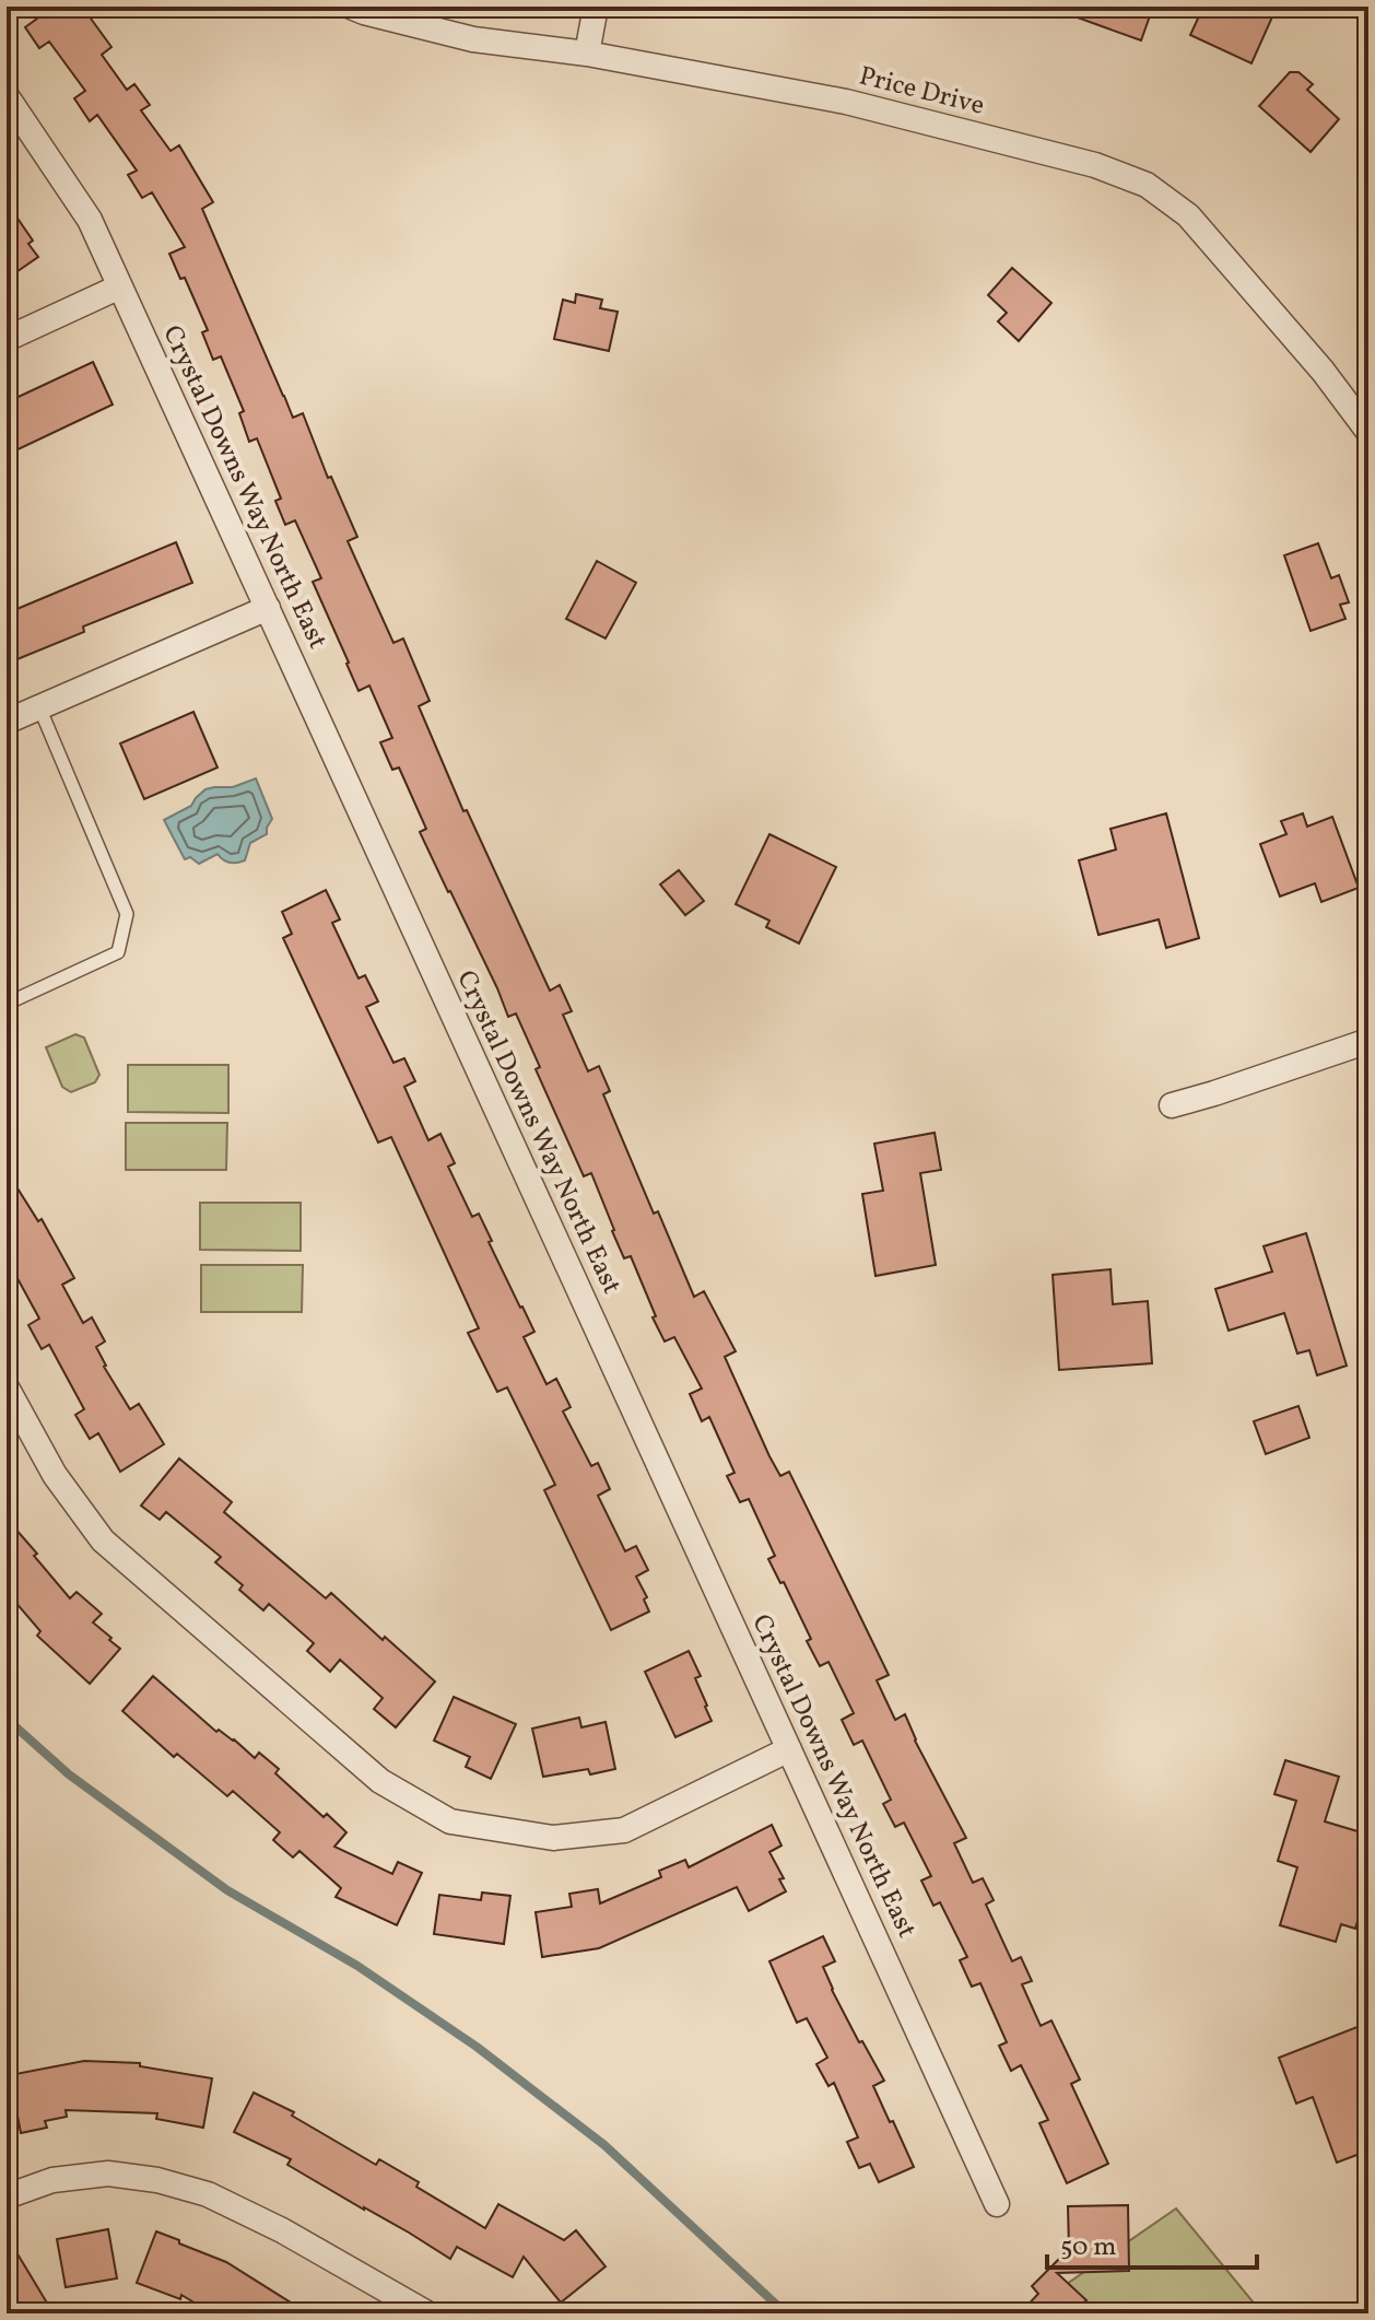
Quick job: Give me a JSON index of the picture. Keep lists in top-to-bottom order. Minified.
{"streets":{"street":["Price Drive","Crystal Downs Way North East"]},"scale_bar":"50 m"}
